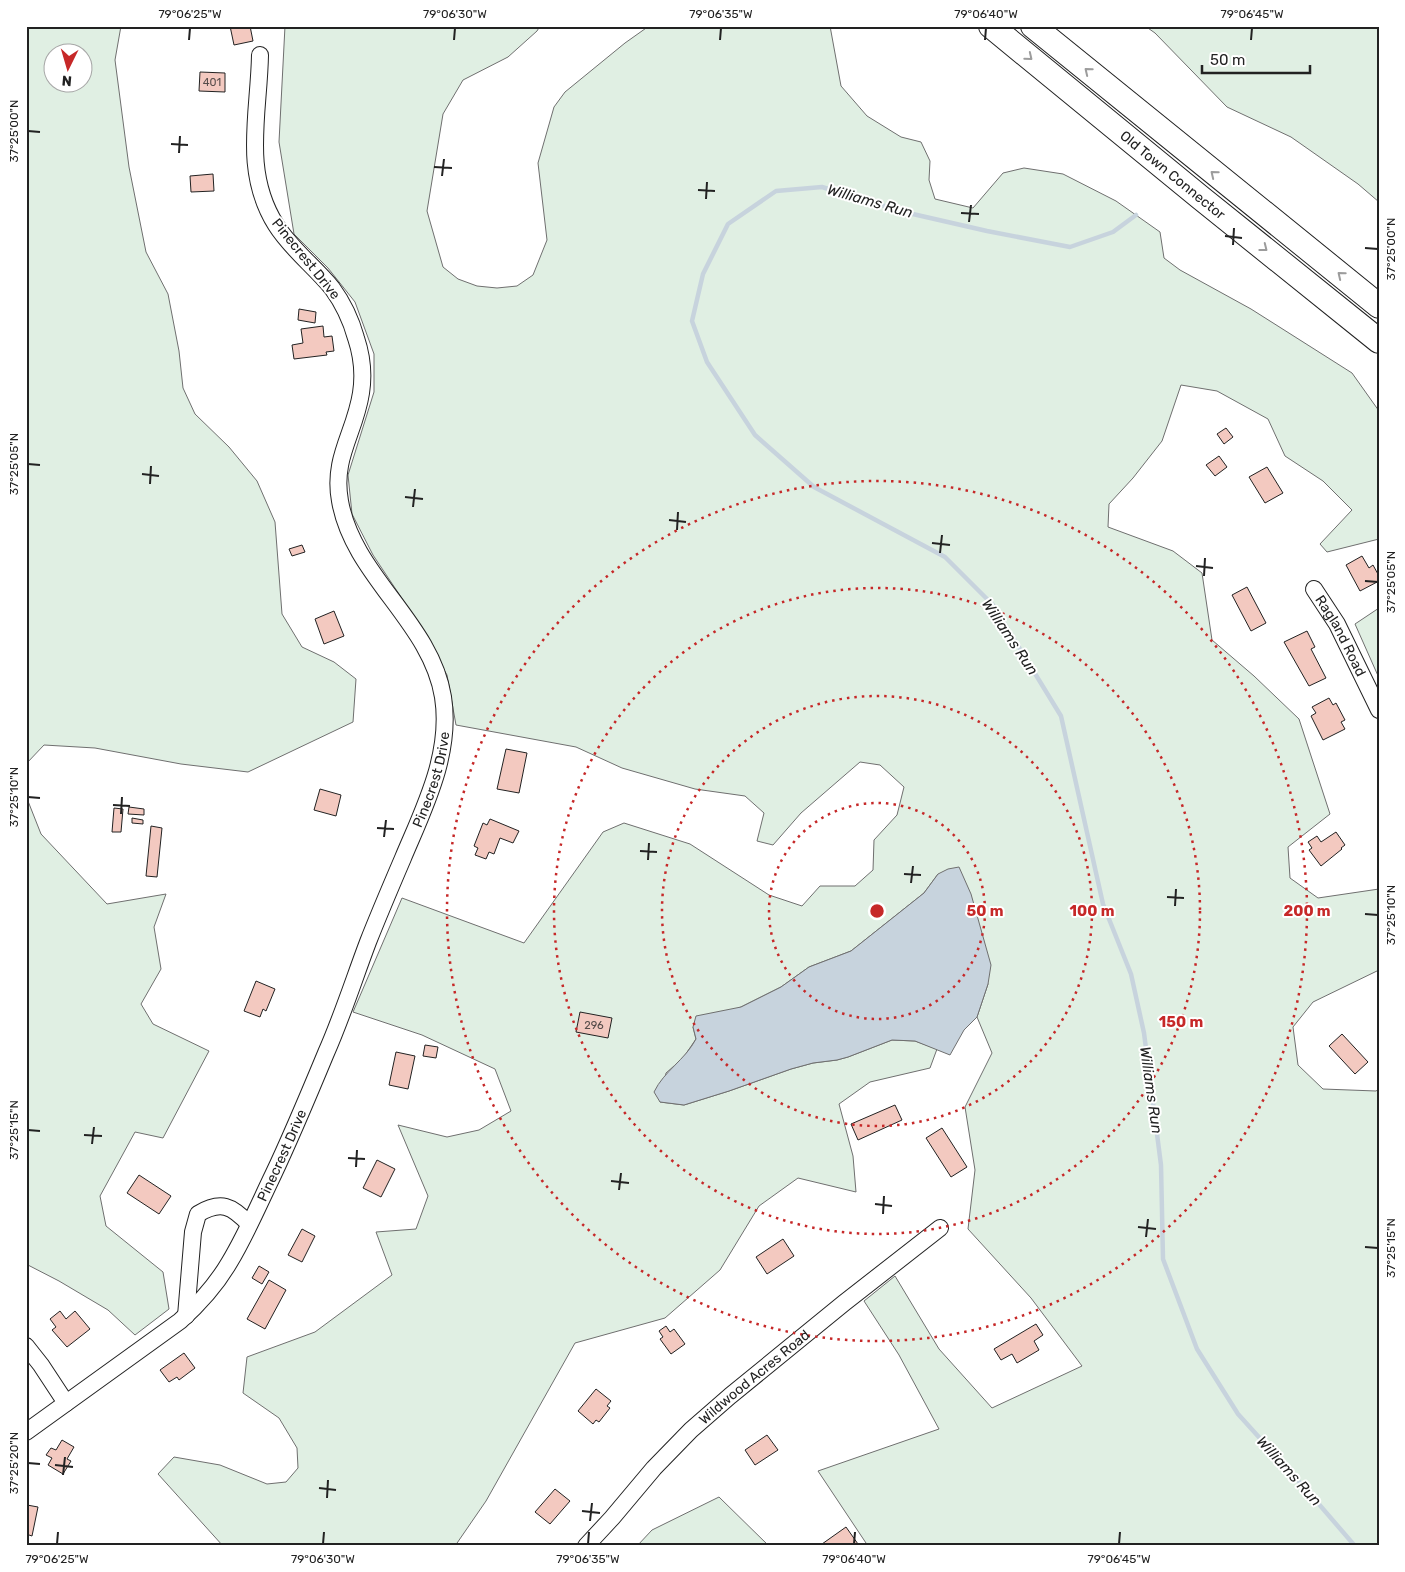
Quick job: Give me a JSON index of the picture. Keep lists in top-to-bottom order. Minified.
{"streets":{"highway":["Old Town Connector"],"street":["Pinecrest Drive","Ragland Road","Wildwood Acres Road"]},"water":["Williams Run"],"house_numbers":["401","296"],"scale_bar":"50 m","north":"bottom","coordinates":["79°06'25\"W","79°06'30\"W","79°06'35\"W","79°06'40\"W","79°06'45\"W","37°25'00\"N","37°25'05\"N","37°25'10\"N","37°25'15\"N","37°25'20\"N"],"rings":["50 m","100 m","200 m","150 m"]}
